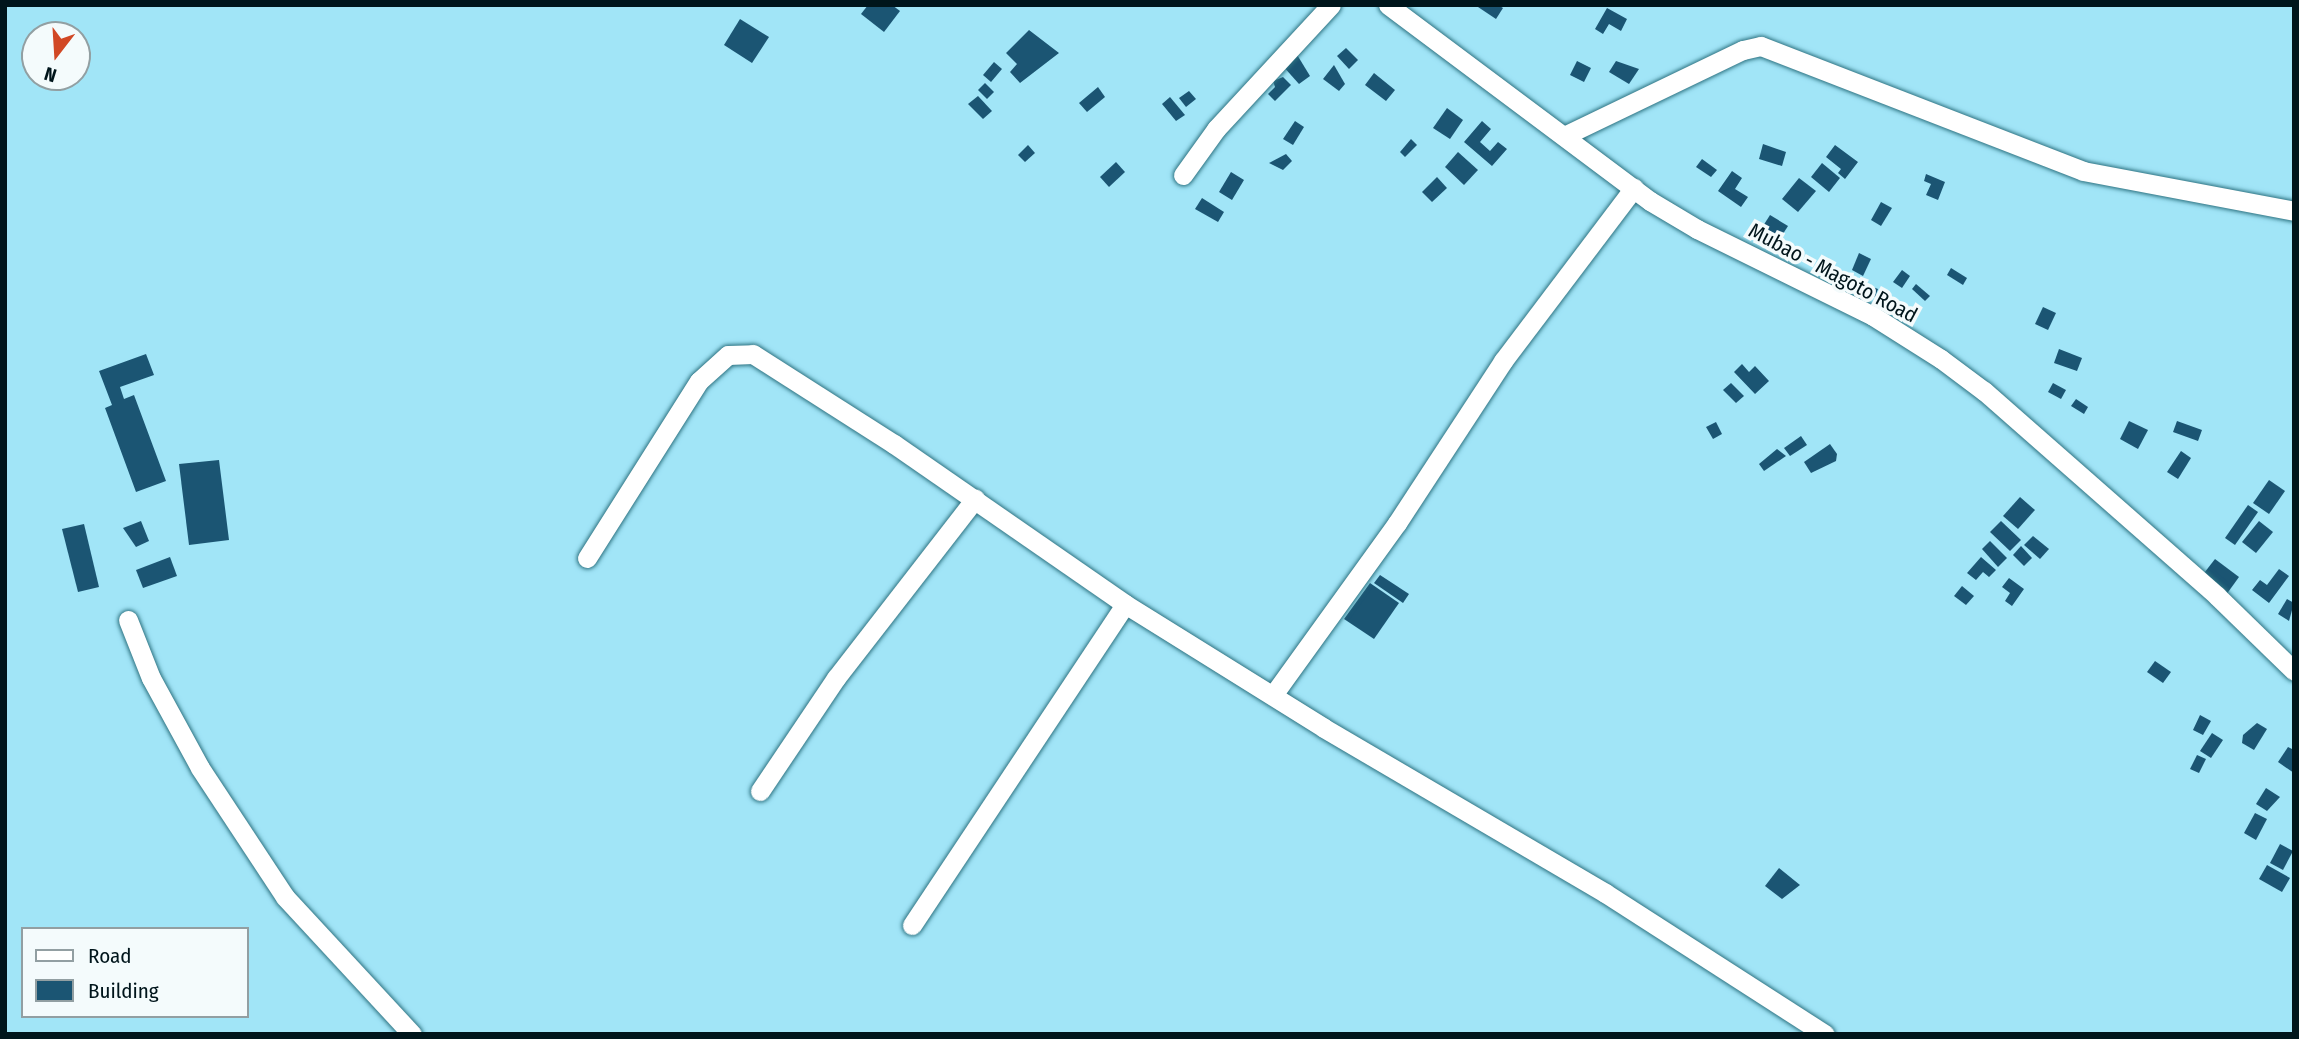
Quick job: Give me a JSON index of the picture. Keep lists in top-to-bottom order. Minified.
{"streets":{"street":["Mubao - Magoto Road"]},"legend":["Road","Building"],"north":"bottom"}
